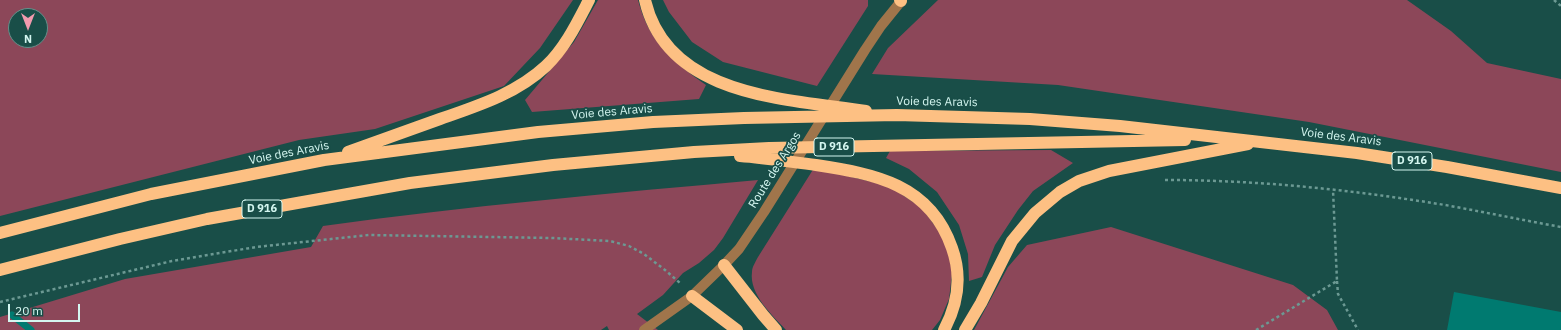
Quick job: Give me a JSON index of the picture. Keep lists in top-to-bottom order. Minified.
{"streets":{"highway":["Voie des Aravis","D 916"],"street":["Route des Argos"]},"scale_bar":"20 m","north":"bottom"}
